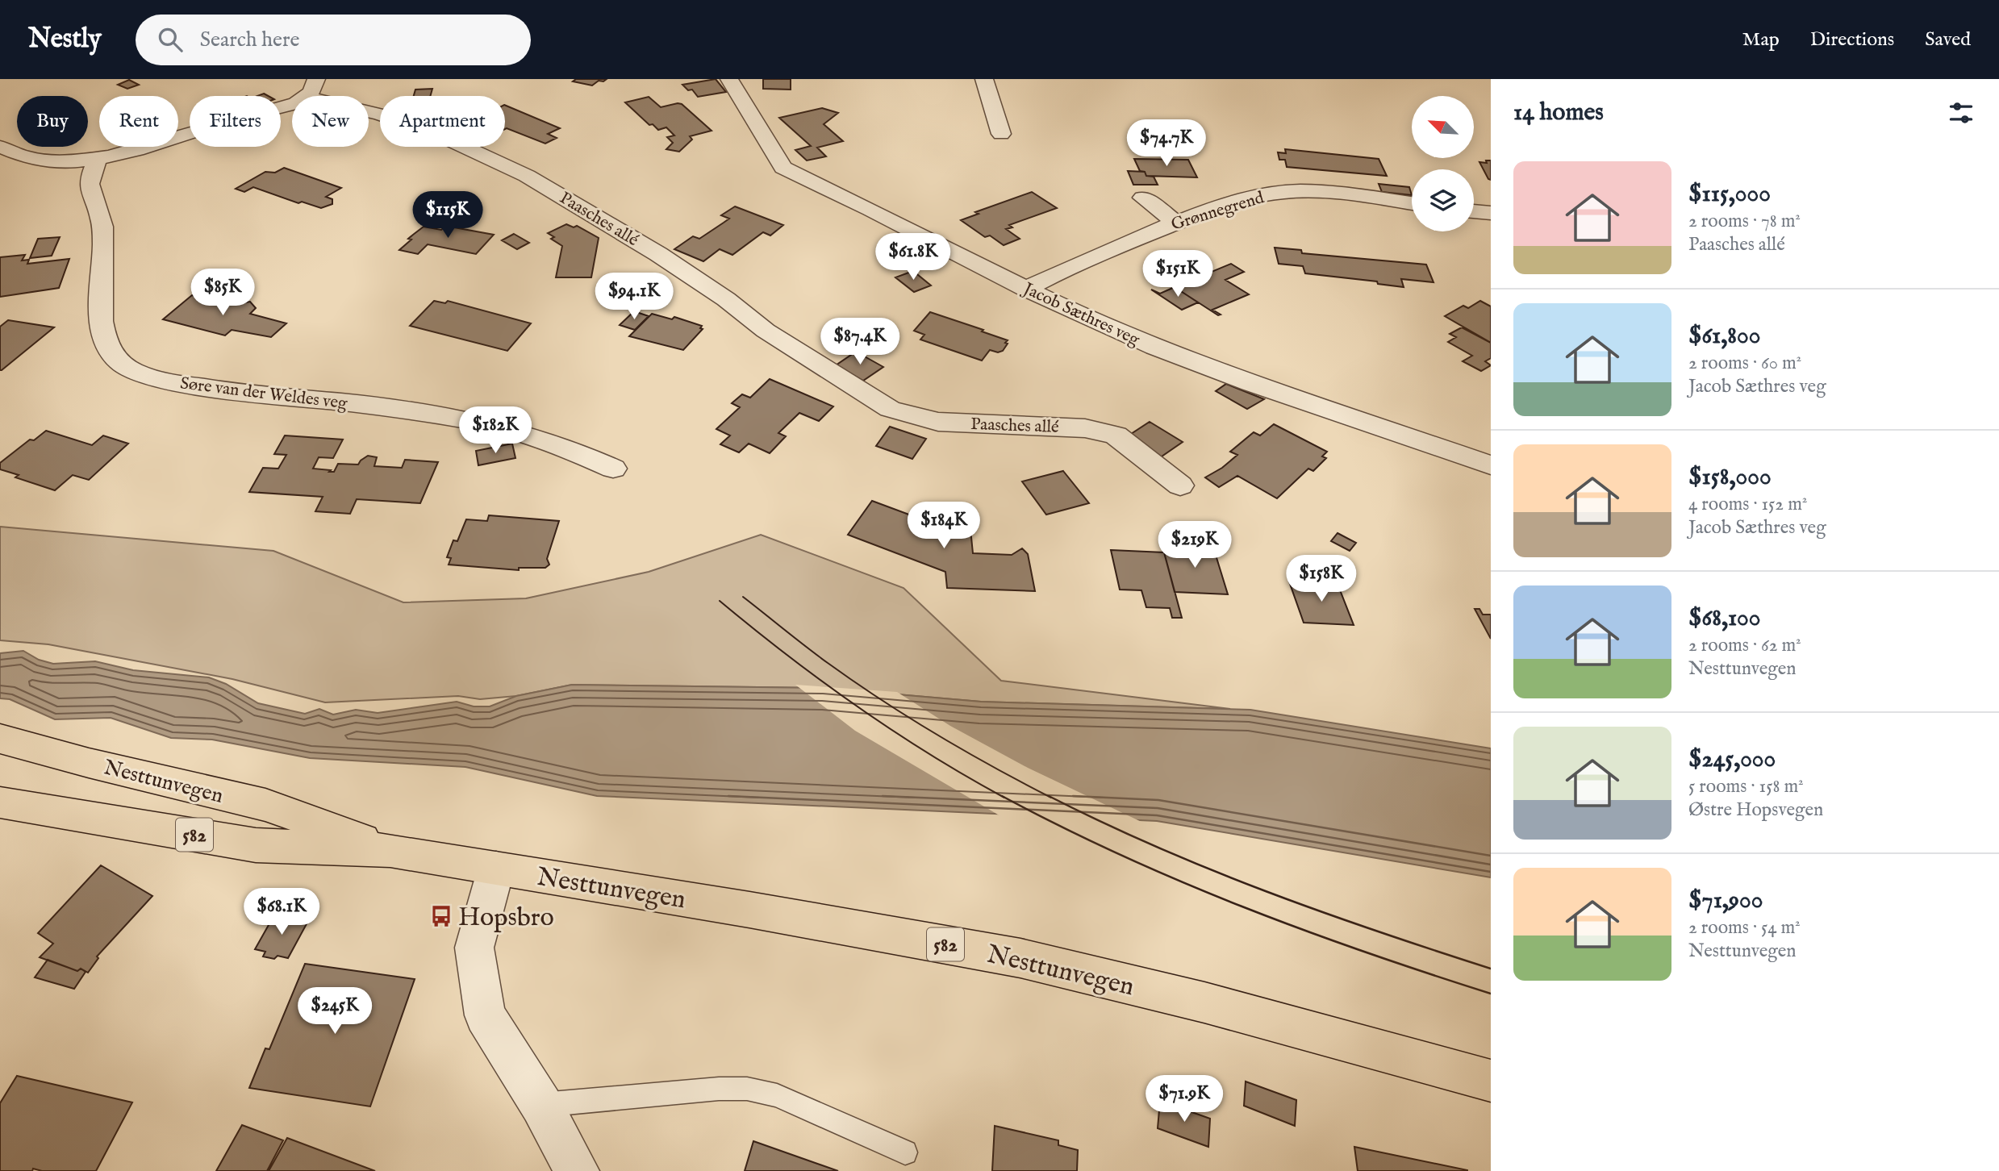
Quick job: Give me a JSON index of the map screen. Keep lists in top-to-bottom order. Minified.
{"streets":{"main road":["Nesttunvegen","582"],"street":["Grønnegrend","Paasches allé","Jacob Sæthres veg","Søre van der Weldes veg"]},"crossings":[["Grønnegrend","Jacob Sæthres veg"]],"places":{"bus stop":["Hopsbro"]},"north":"top left","page":{"header":"Nestly","search":"Search here","nav":["Map","Directions","Saved"],"heading":"14 homes","chip":["Buy","Rent","Filters","New","Apartment"],"price":["$74.7K","$115K","$61.8K","$151K","$85K","$94.1K","$87.4K","$182K","$184K","$219K","$158K","$68.1K","$245K","$71.9K"],"list":[{"name":"$115,000","note":"2 rooms · 78 m² · Paasches allé"},{"name":"$61,800","note":"2 rooms · 60 m² · Jacob Sæthres veg"},{"name":"$158,000","note":"4 rooms · 152 m² · Jacob Sæthres veg"},{"name":"$68,100","note":"2 rooms · 62 m² · Nesttunvegen"},{"name":"$245,000","note":"5 rooms · 158 m² · Østre Hopsvegen"},{"name":"$71,900","note":"2 rooms · 54 m² · Nesttunvegen"}]}}
